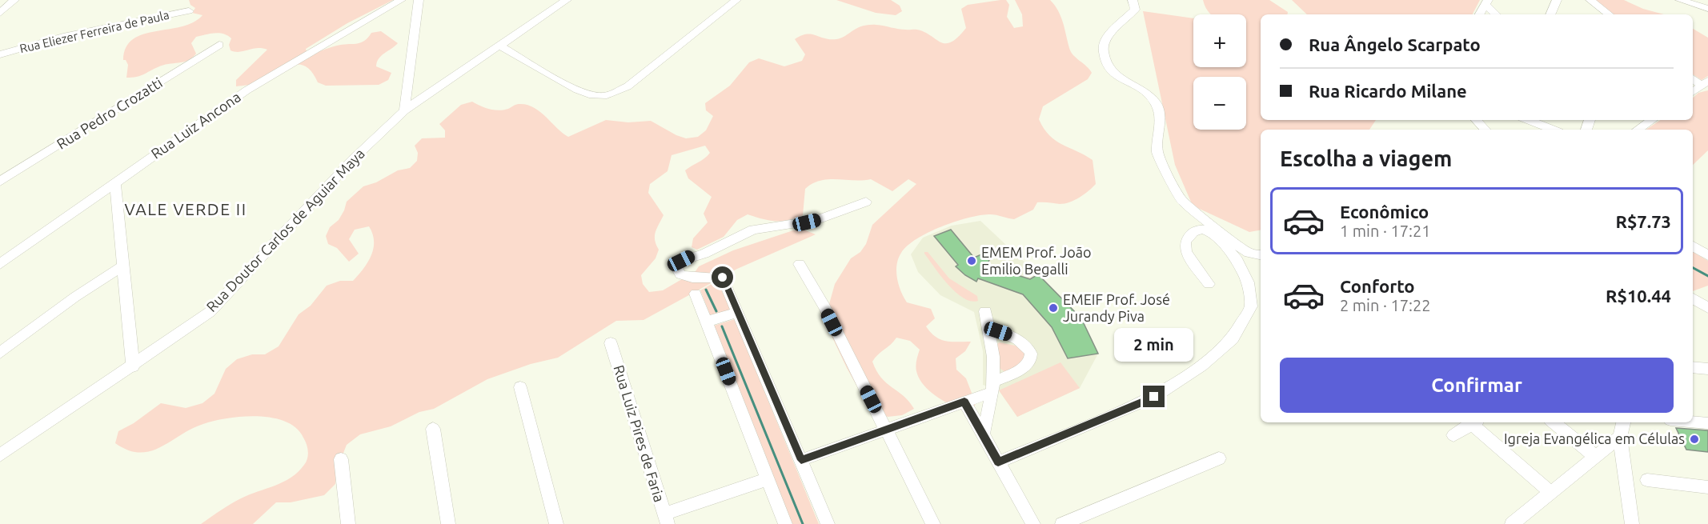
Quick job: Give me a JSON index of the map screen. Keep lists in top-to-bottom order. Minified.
{"streets":{"street":["Rua Eliezer Ferreira de Paula","Rua Pedro Crozatti","Rua Luiz Ancona","Rua Doutor Carlos de Aguiar Maya","Rua Luiz Pires de Faria"]},"districts":["VALE VERDE II"],"places":["EMEM Prof. João Emilio Begalli","EMEIF Prof. José Jurandy Piva","Igreja Evangélica em Células"],"page":{"map_buttons":["+","−"],"banner":["Rua Ângelo Scarpato","Rua Ricardo Milane"],"heading":"Escolha a viagem","list":[{"name":"Econômico","note":"1 min · 17:21","value":"R$7.73"},{"name":"Conforto","note":"2 min · 17:22","value":"R$10.44"}],"bubble":"2 min","buttons":"Confirmar"}}
